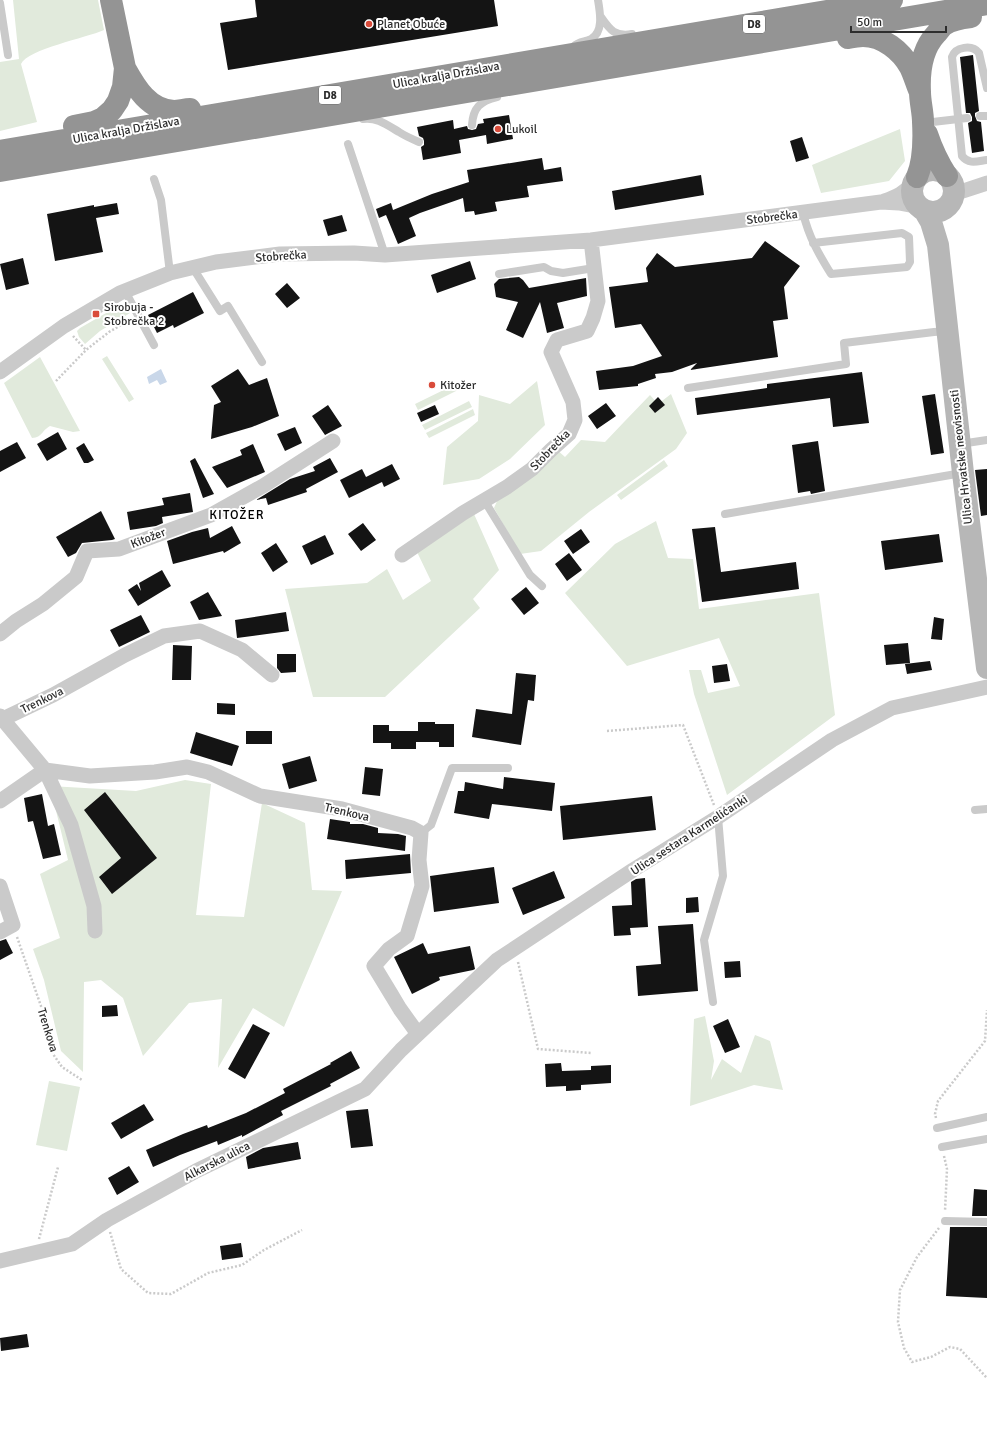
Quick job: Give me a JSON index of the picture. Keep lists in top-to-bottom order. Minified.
{"streets":{"highway":["D8","Ulica kralja Držislava"],"street":["Stobrečka","Ulica Hrvatske neovisnosti","Kitožer","Trenkova","Ulica sestara Karmelićanki","Alkarska ulica"]},"crossings":[["D8","Ulica kralja Držislava"],["Stobrečka","Ulica Hrvatske neovisnosti"],["Ulica sestara Karmelićanki","Alkarska ulica"]],"districts":["KITOŽER"],"places":{"other":["Planet Obuće","Lukoil","Kitožer"],"transit":["Sirobuja - Stobrečka 2"]},"scale_bar":"50 m"}
